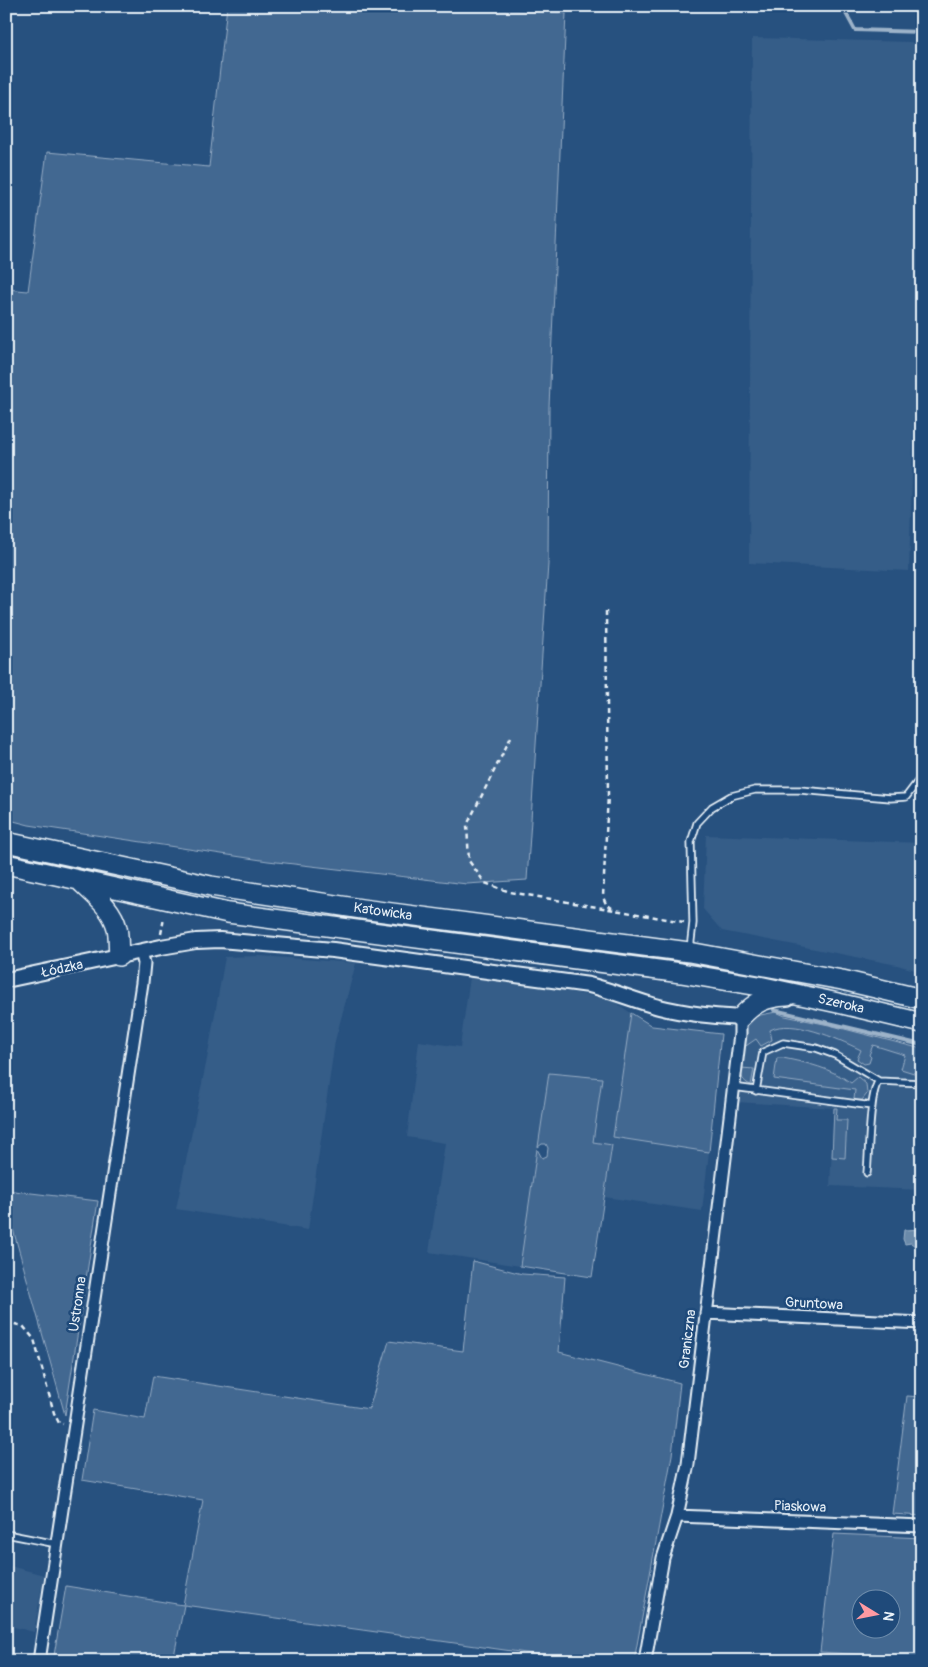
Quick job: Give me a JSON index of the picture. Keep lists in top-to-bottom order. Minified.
{"streets":{"main road":["Katowicka","Szeroka"],"street":["Łódzka","Gruntowa","Ustronna","Graniczna","Piaskowa"]},"crossings":[["Katowicka","Szeroka"],["Łódzka","Ustronna"],["Łódzka","Graniczna"],["Gruntowa","Graniczna"],["Graniczna","Piaskowa"]],"north":"right"}
